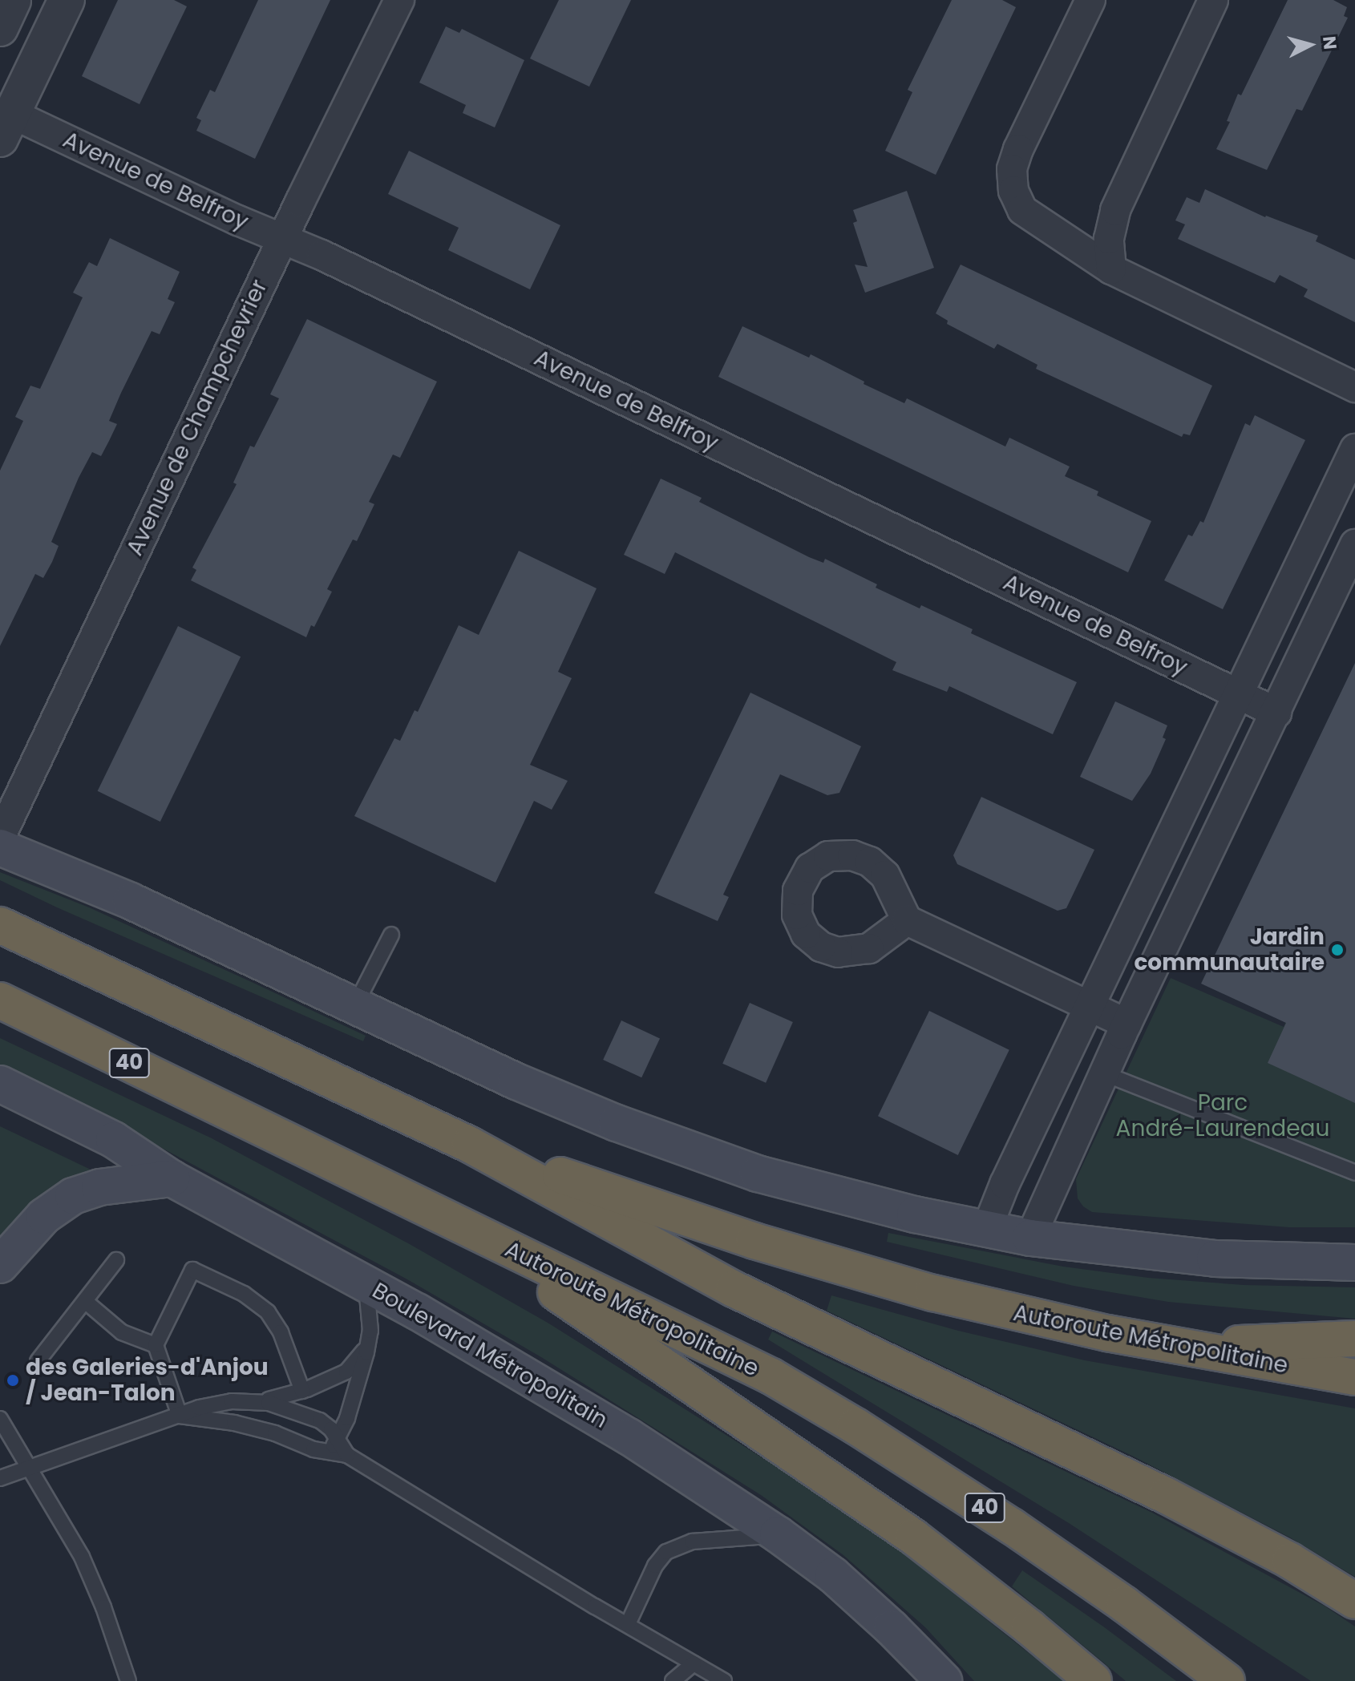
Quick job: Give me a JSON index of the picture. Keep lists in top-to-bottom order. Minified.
{"streets":{"highway":["40","Autoroute Métropolitaine"],"main road":["Boulevard Métropolitain"],"street":["Avenue de Belfroy","Avenue de Champchevrier"]},"crossings":[["Avenue de Belfroy","Avenue de Champchevrier"]],"parks":["Parc André-Laurendeau"],"places":["Jardin communautaire","des Galeries-d'Anjou / Jean-Talon"],"north":"right"}
